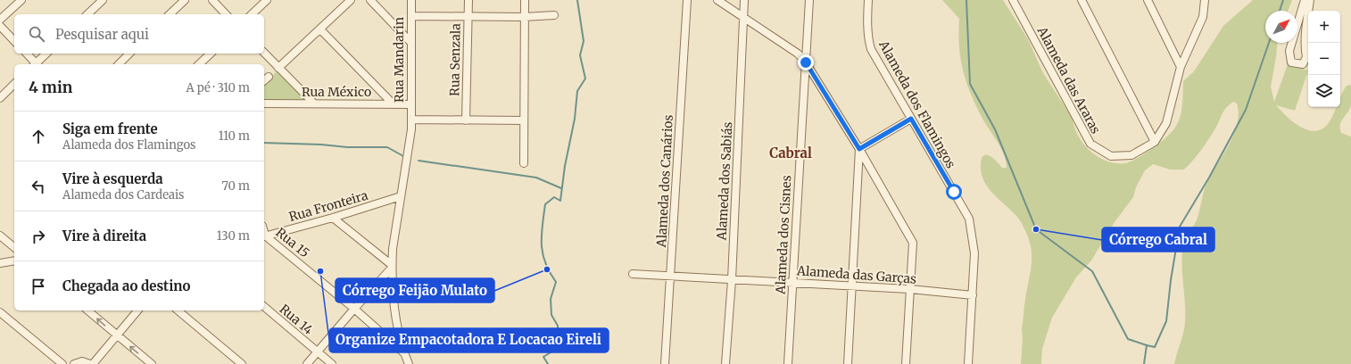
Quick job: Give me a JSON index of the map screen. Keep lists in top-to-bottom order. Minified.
{"streets":{"street":["Rua Mandarin","Rua Senzala","Alameda das Araras","Rua México","Alameda dos Flamingos","Alameda dos Canários","Alameda dos Sabiás","Rua Fronteira","Alameda dos Cisnes","Rua 15","Alameda das Garças","Rua 14"]},"crossings":[["Rua Mandarin","Rua México"],["Rua Mandarin","Rua Fronteira"],["Rua Mandarin","Rua 15"],["Alameda dos Flamingos","Alameda das Garças"],["Alameda dos Canários","Alameda das Garças"],["Alameda dos Sabiás","Alameda das Garças"],["Rua Fronteira","Rua 15"],["Alameda dos Cisnes","Alameda das Garças"]],"districts":["Cabral"],"places":["Córrego Cabral","Córrego Feijão Mulato","Organize Empacotadora E Locacao Eireli"],"north":"top right","page":{"map_buttons":["+","−"],"search":"Pesquisar aqui","heading":["4 min","A pé · 310 m"],"list":[["Siga em frente","Alameda dos Flamingos","110 m"],["Vire à esquerda","Alameda dos Cardeais","70 m"],["Vire à direita","130 m"],"Chegada ao destino"]}}
